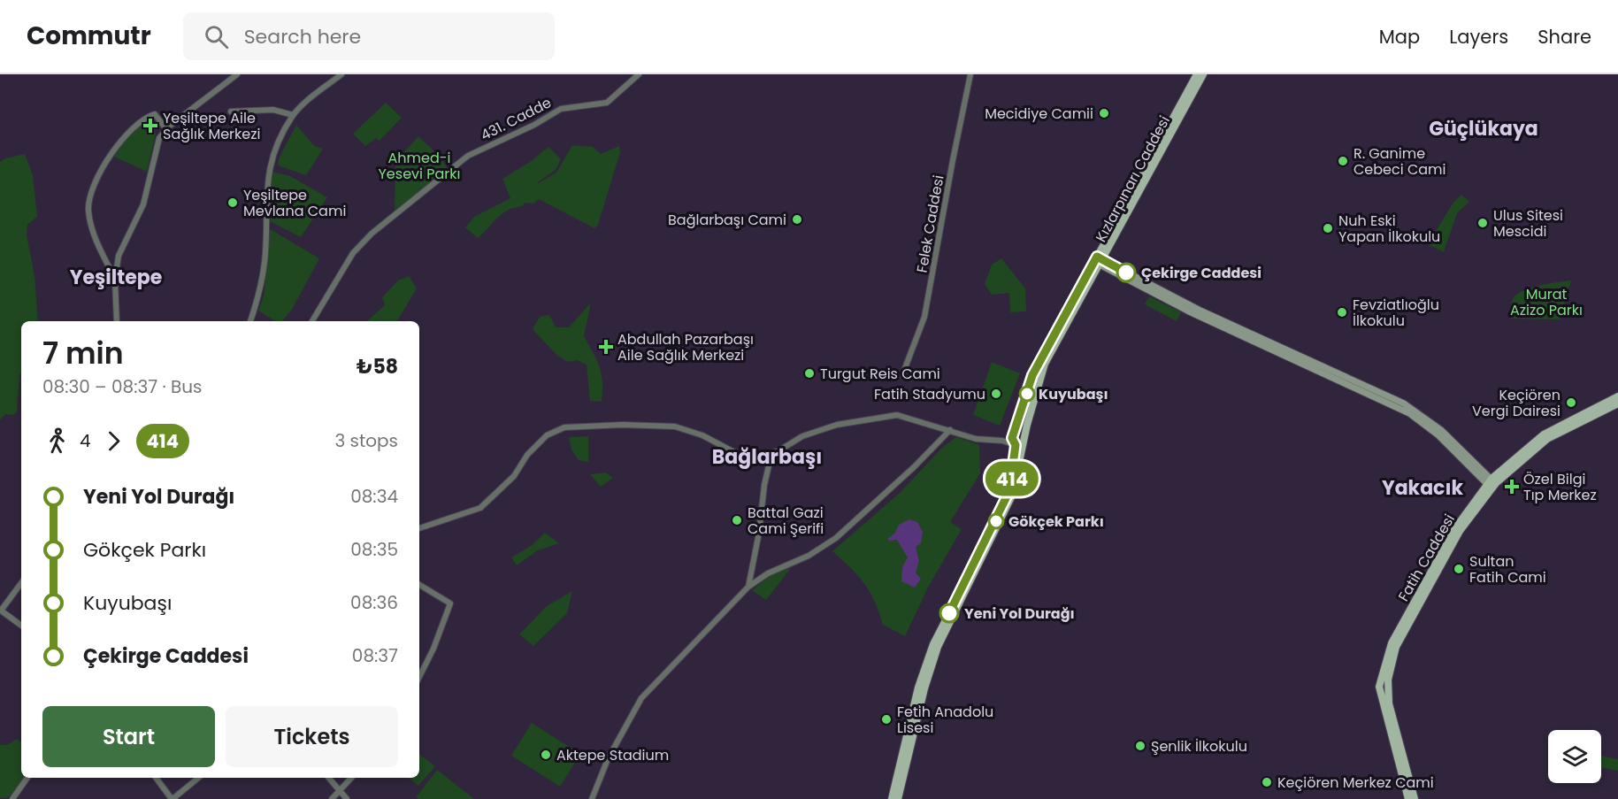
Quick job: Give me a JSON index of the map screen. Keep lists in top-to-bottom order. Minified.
{"streets":{"main road":["Kızlarpınarı Caddesi","Fatih Caddesi"],"street":["431. Cadde","Felek Caddesi"]},"districts":["Güçlükaya","Yeşiltepe","Bağlarbaşı","Yakacık"],"parks":["Ahmed-i Yesevi Parkı","Murat Azizo Parkı"],"places":{"other":["Mecidiye Camii","R. Ganime Cebeci Cami","Yeşiltepe Mevlana Cami","Bağlarbaşı Cami","Ulus Sitesi Mescidi","Nuh Eski Yapan İlkokulu","Çekirge Caddesi","Fevziatlıoğlu İlkokulu","Turgut Reis Cami","Fatih Stadyumu","Kuyubaşı","Keçiören Vergi Dairesi","Battal Gazi Cami Şerifi","Gökçek Parkı","Sultan Fatih Cami","Yeni Yol Durağı","Fetih Anadolu Lisesi","Şenlik İlkokulu","Aktepe Stadium","Keçiören Merkez Cami"],"health":["Yeşiltepe Aile Sağlık Merkezi","Abdullah Pazarbaşı Aile Sağlık Merkezi","Özel Bilgi Tıp Merkez"]},"lines":["bus line 414"],"page":{"header":"Commutr","search":"Search here","nav":["Map","Layers","Share"],"on_map":"414","heading":["7 min","08:30 – 08:37 · Bus","₺58"],"legs":["4","414","3 stops"],"list":[{"name":"Yeni Yol Durağı","value":"08:34"},{"name":"Gökçek Parkı","value":"08:35"},{"name":"Kuyubaşı","value":"08:36"},{"name":"Çekirge Caddesi","value":"08:37"}],"buttons":["Start","Tickets"]}}
